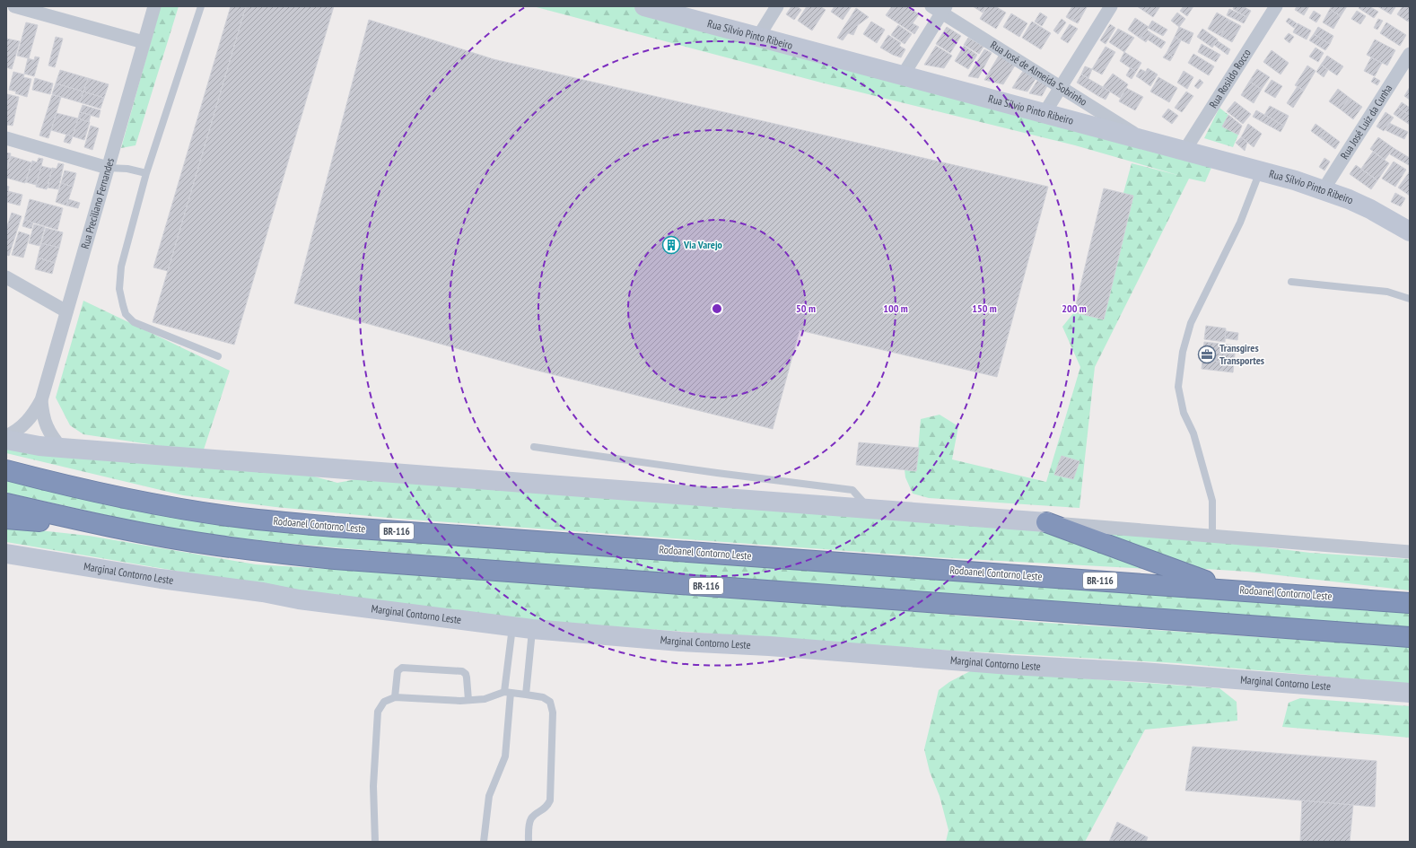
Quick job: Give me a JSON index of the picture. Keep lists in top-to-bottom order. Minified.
{"streets":{"highway":["Rodoanel Contorno Leste","BR-116"],"main road":["Rua Sílvio Pinto Ribeiro","Marginal Contorno Leste"],"street":["Rua José de Almeida Sobrinho","Rua Rosildo Rocco","Rua José Luiz da Cunha","Rua Preciliano Fernandes"]},"crossings":[["Rua Sílvio Pinto Ribeiro","Rua José de Almeida Sobrinho"],["Rua Sílvio Pinto Ribeiro","Rua Rosildo Rocco"],["Rua Sílvio Pinto Ribeiro","Rua José Luiz da Cunha"]],"places":{"building":["Via Varejo"],"office":["Transgires Transportes"]},"rings":["50 m","100 m","150 m","200 m"]}
